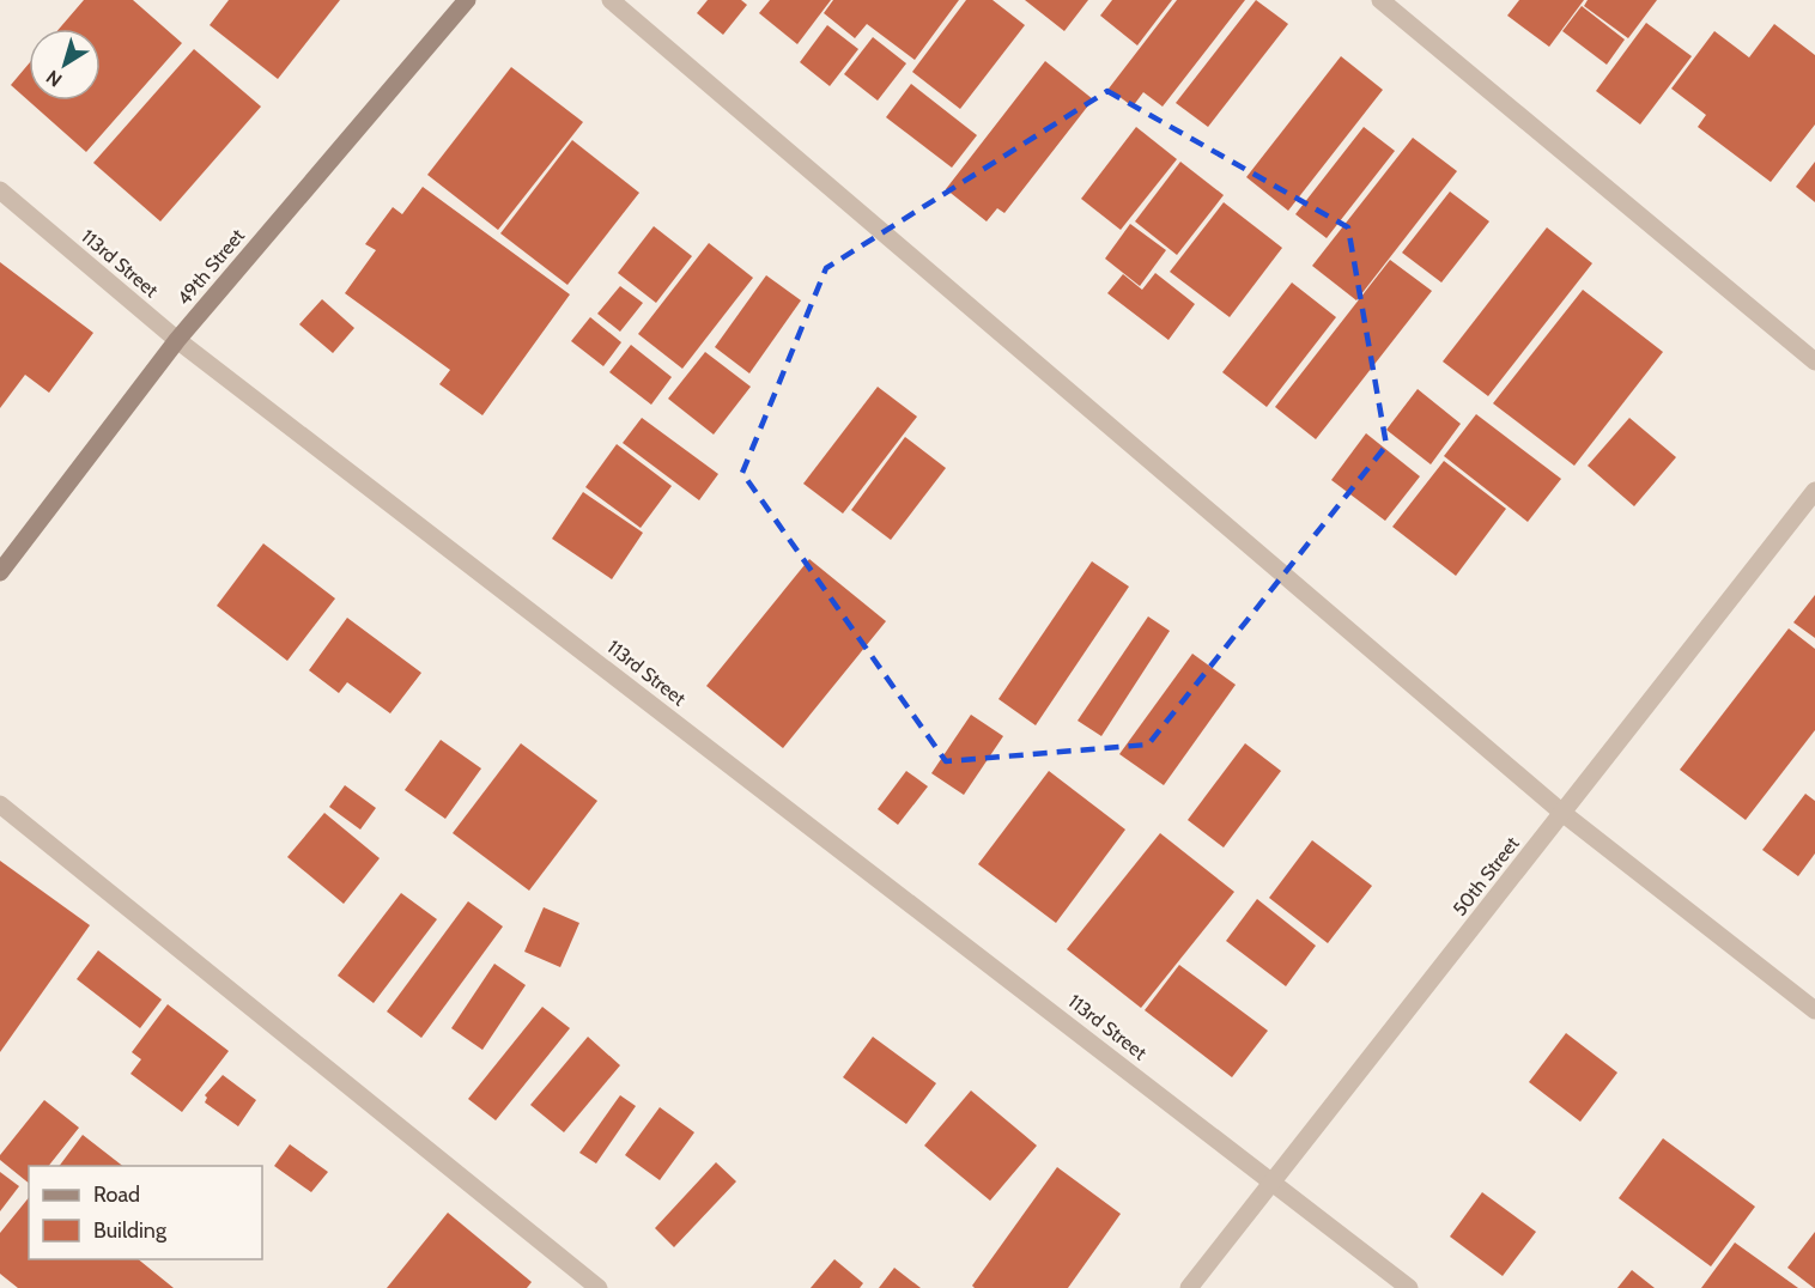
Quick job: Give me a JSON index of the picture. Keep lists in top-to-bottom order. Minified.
{"streets":{"main road":["49th Street"],"street":["113rd Street","50th Street"]},"crossings":[["113rd Street","49th Street"],["113rd Street","50th Street"]],"legend":["Road","Building"],"north":"bottom left"}
